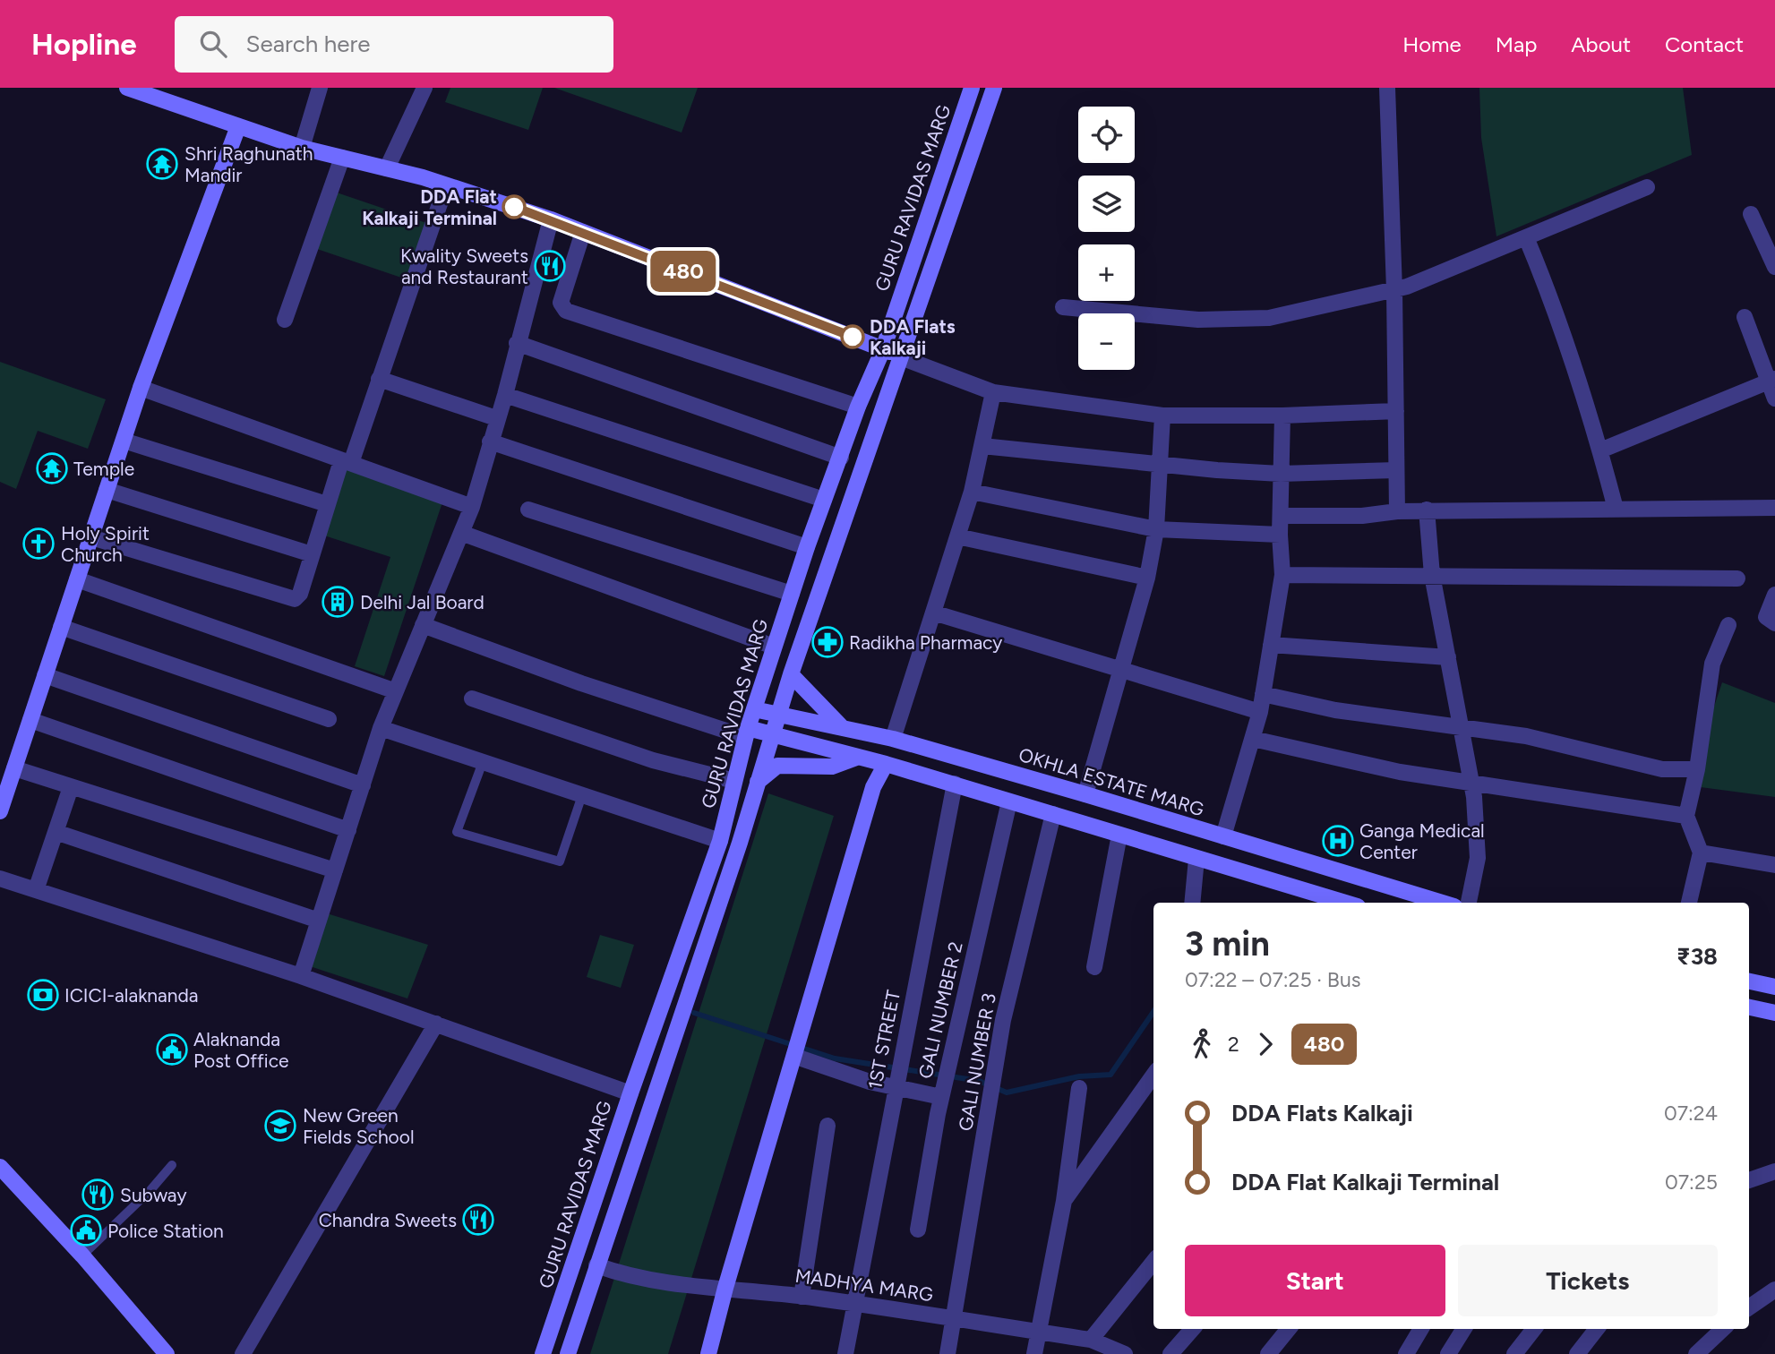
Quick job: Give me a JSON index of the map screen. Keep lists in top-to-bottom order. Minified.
{"streets":{"main road":["GURU RAVIDAS MARG","OKHLA ESTATE MARG"],"street":["GALI NUMBER 2","1ST STREET","GALI NUMBER 3","MADHYA MARG"]},"crossings":[["GURU RAVIDAS MARG","OKHLA ESTATE MARG"],["1ST STREET","MADHYA MARG"],["GALI NUMBER 3","MADHYA MARG"]],"places":{"temple":["Shri Raghunath Mandir","Temple"],"other":["DDA Flat Kalkaji Terminal","DDA Flats Kalkaji"],"restaurant":["Kwality Sweets and Restaurant","Subway","Chandra Sweets"],"church":["Holy Spirit Church"],"building":["Delhi Jal Board"],"pharmacy":["Radikha Pharmacy"],"hospital":["Ganga Medical Center"],"bank":["ICICI-alaknanda"],"public building":["Alaknanda Post Office","Police Station"],"school or university":["New Green Fields School"]},"lines":["bus line 480"],"page":{"header":"Hopline","search":"Search here","nav":["Home","Map","About","Contact"],"on_map":"480","map_buttons":["+","−"],"heading":["3 min","07:22 – 07:25 · Bus","₹38"],"legs":["2","480"],"list":[{"name":"DDA Flats Kalkaji","value":"07:24"},{"name":"DDA Flat Kalkaji Terminal","value":"07:25"}],"buttons":["Start","Tickets"]}}
